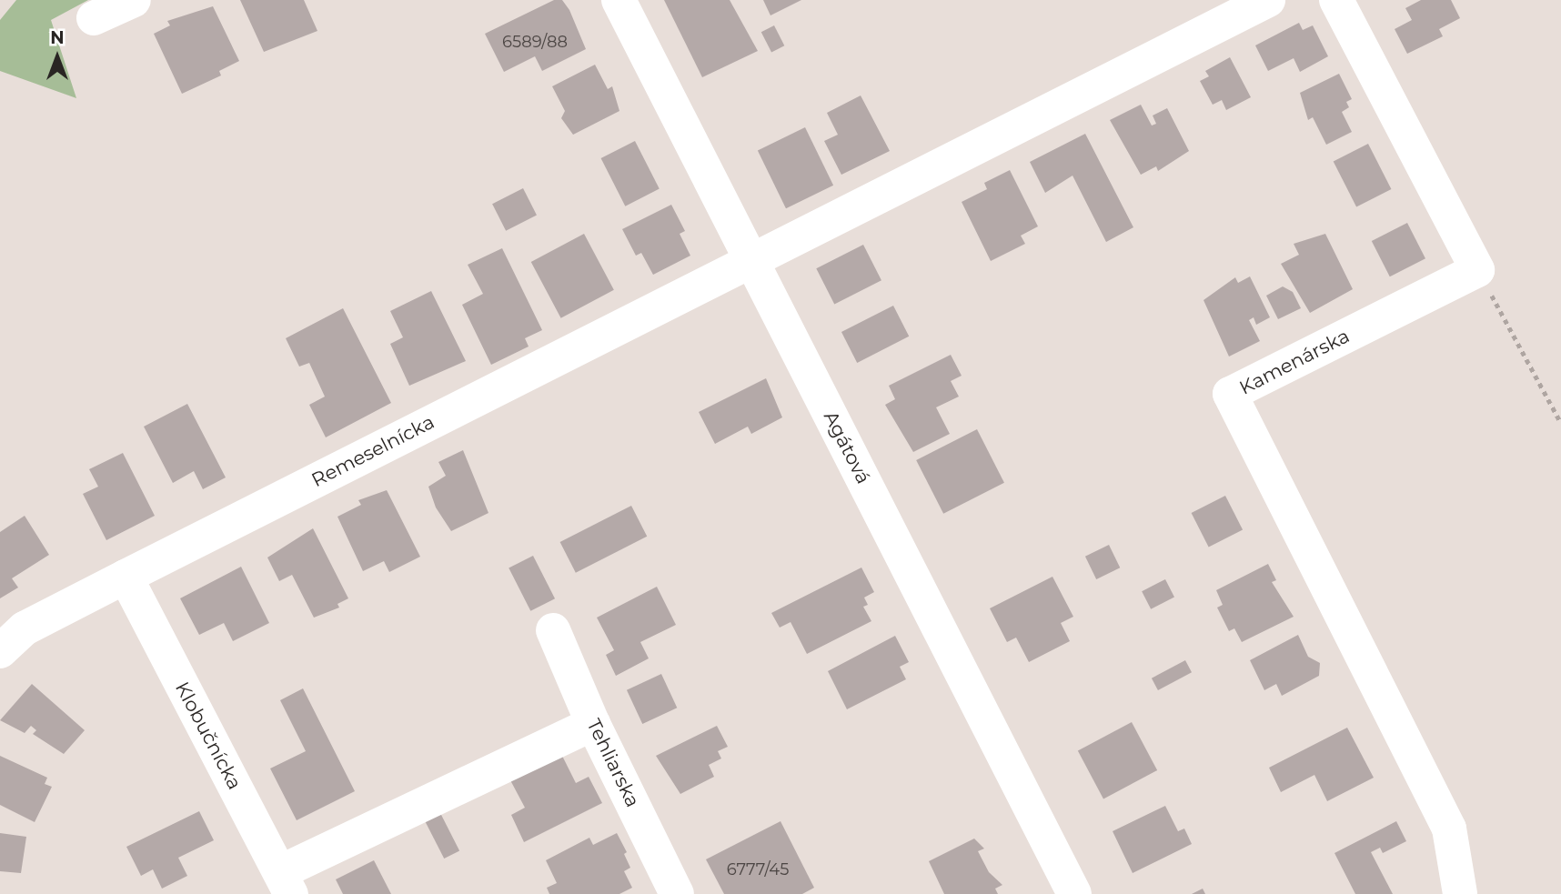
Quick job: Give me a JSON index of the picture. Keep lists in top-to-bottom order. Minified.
{"streets":{"street":["Kamenárska","Agátová","Remeselnícka","Klobučnícka","Tehliarska"]},"crossings":[["Agátová","Remeselnícka"],["Remeselnícka","Klobučnícka"]],"house_numbers":["6589/88","6777/45"],"north":"top"}
